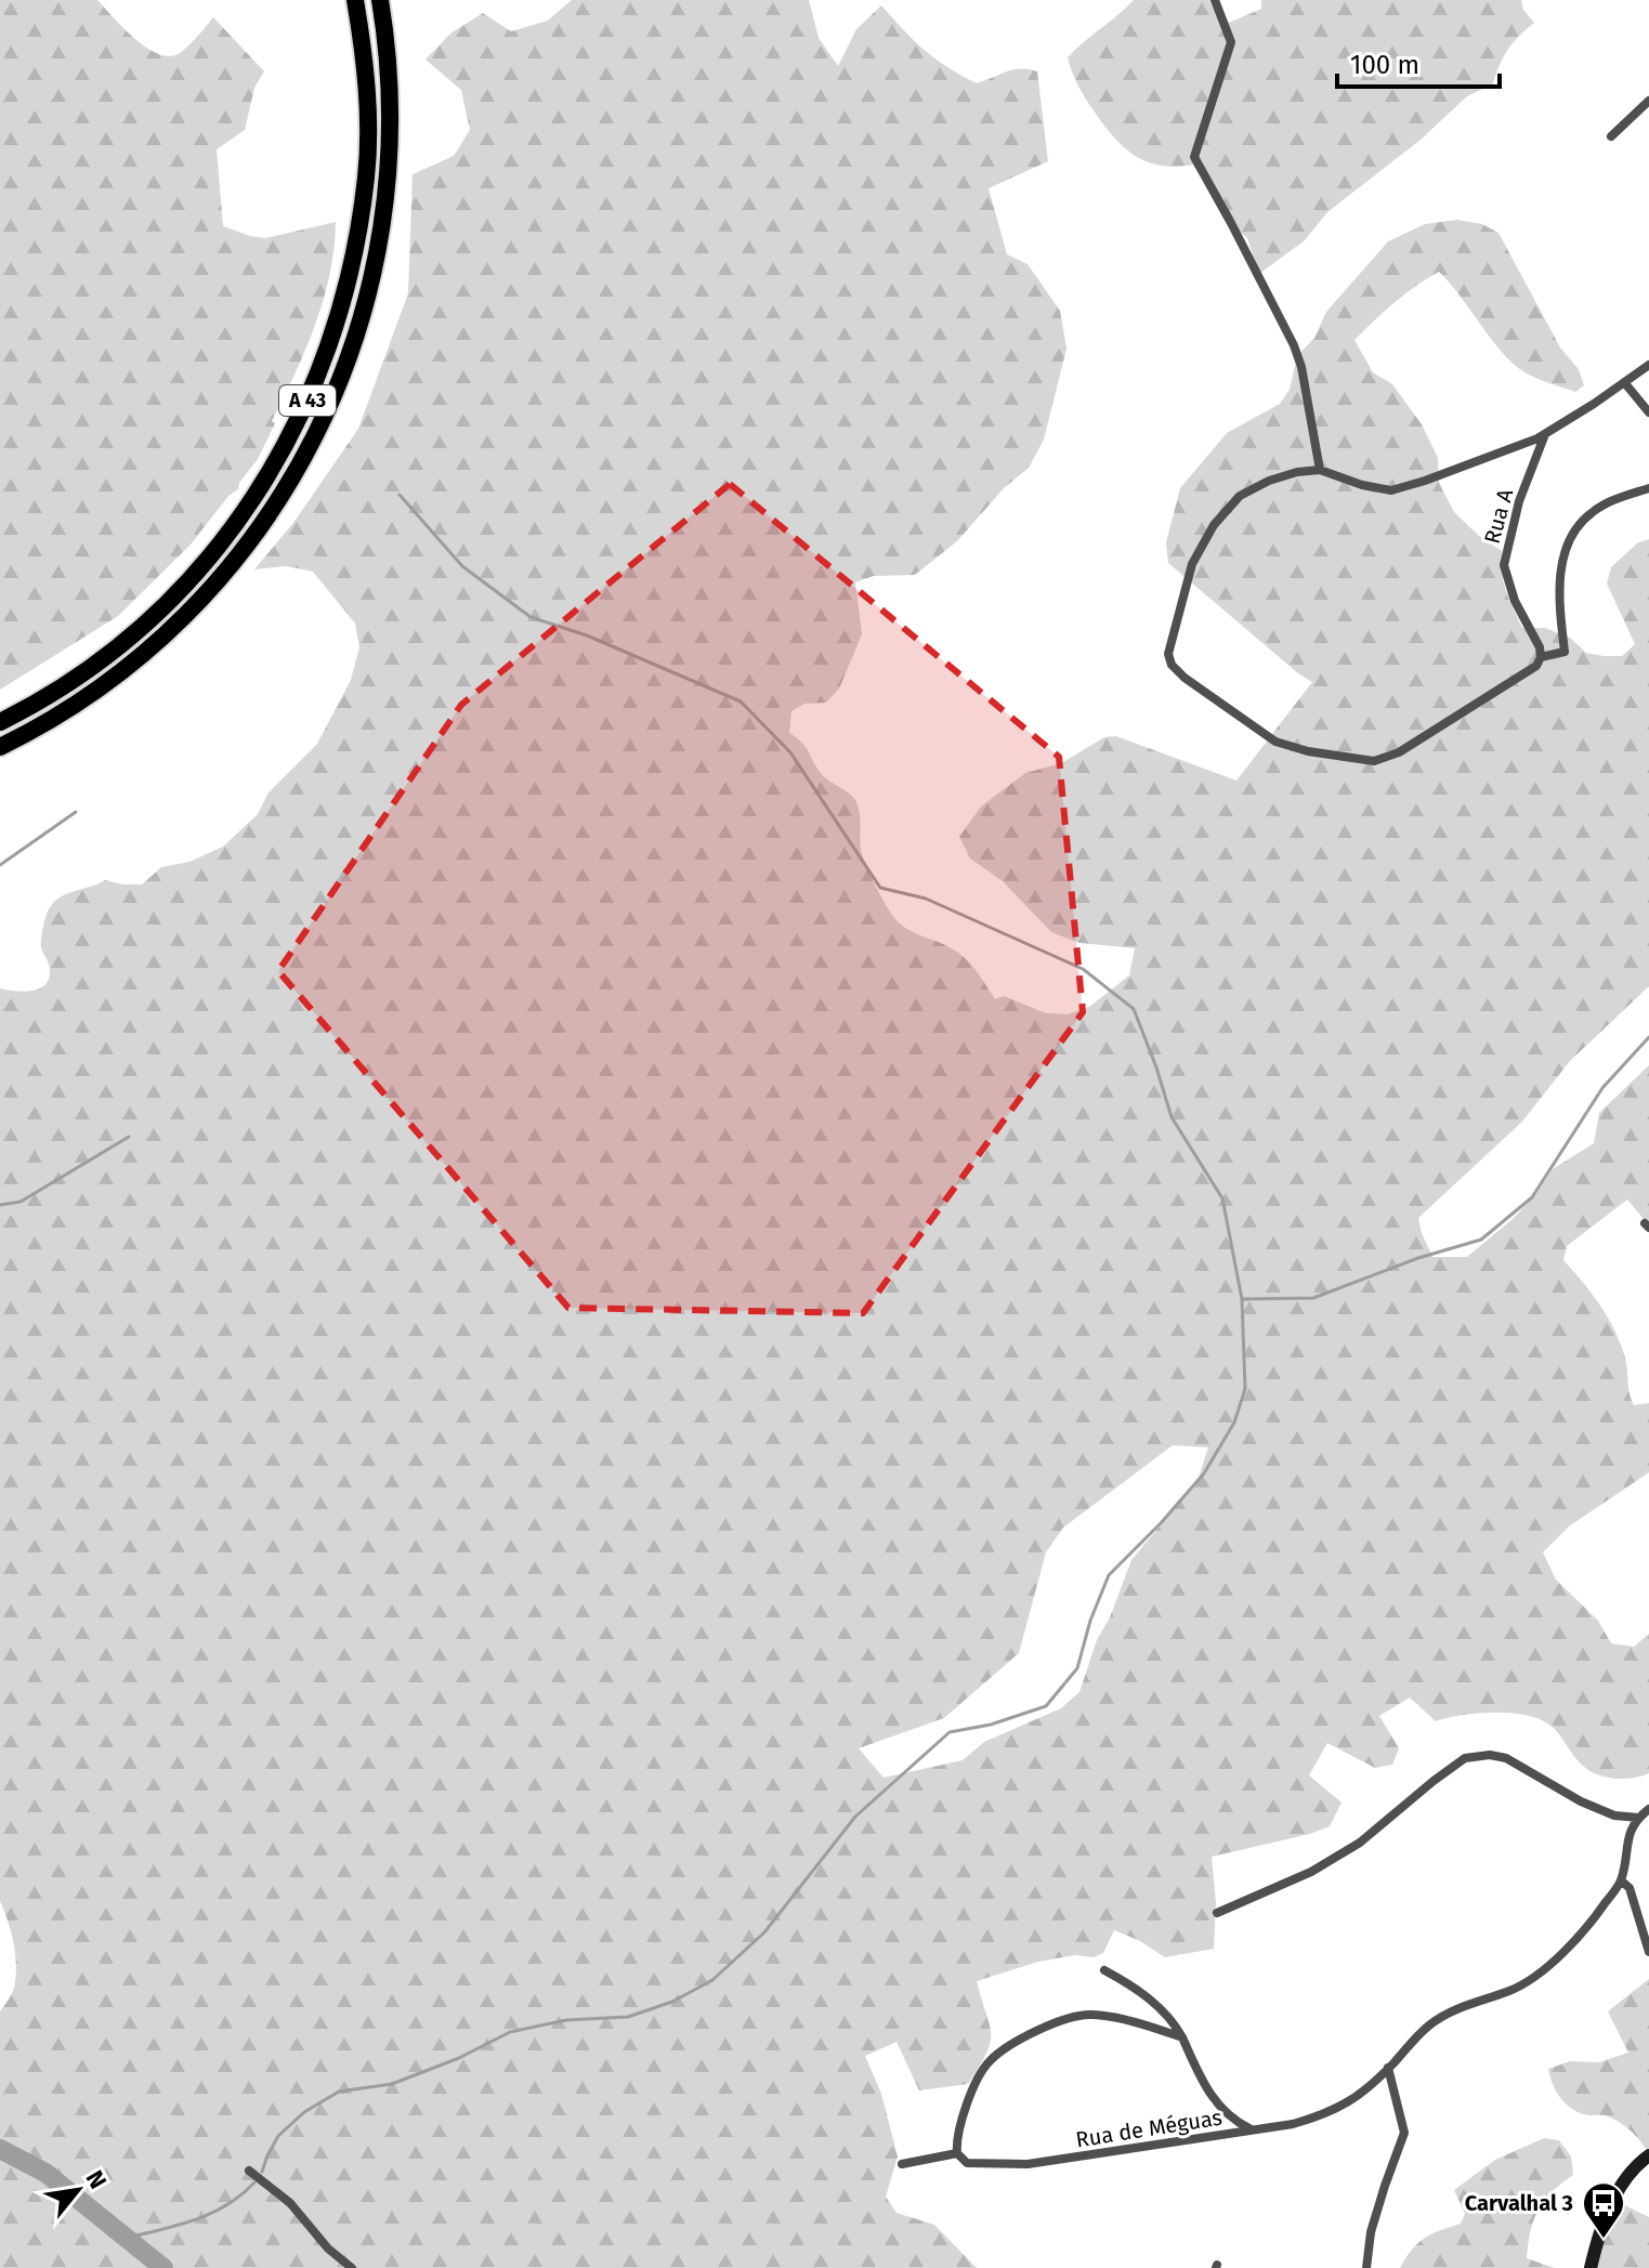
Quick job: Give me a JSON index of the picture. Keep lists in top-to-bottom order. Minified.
{"streets":{"highway":["A 43"],"street":["Rua A","Rua de Méguas"]},"places":{"bus stop":["Carvalhal 3"]},"scale_bar":"100 m","north":"top right"}
